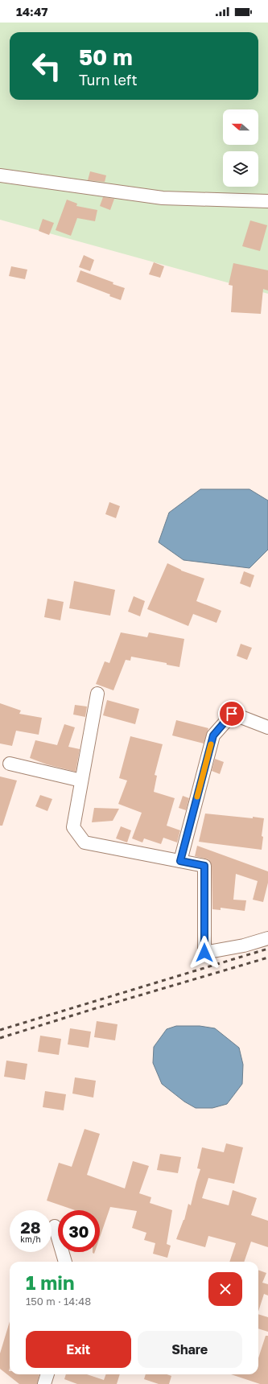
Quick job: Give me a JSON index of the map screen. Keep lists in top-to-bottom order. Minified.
{"north":"left","page":{"status":"14:47","turn":["50 m","Turn left"],"speed":"28 km/h","limit":"30","heading":["1 min","150 m · 14:48"],"buttons":["Exit","Share"]}}
